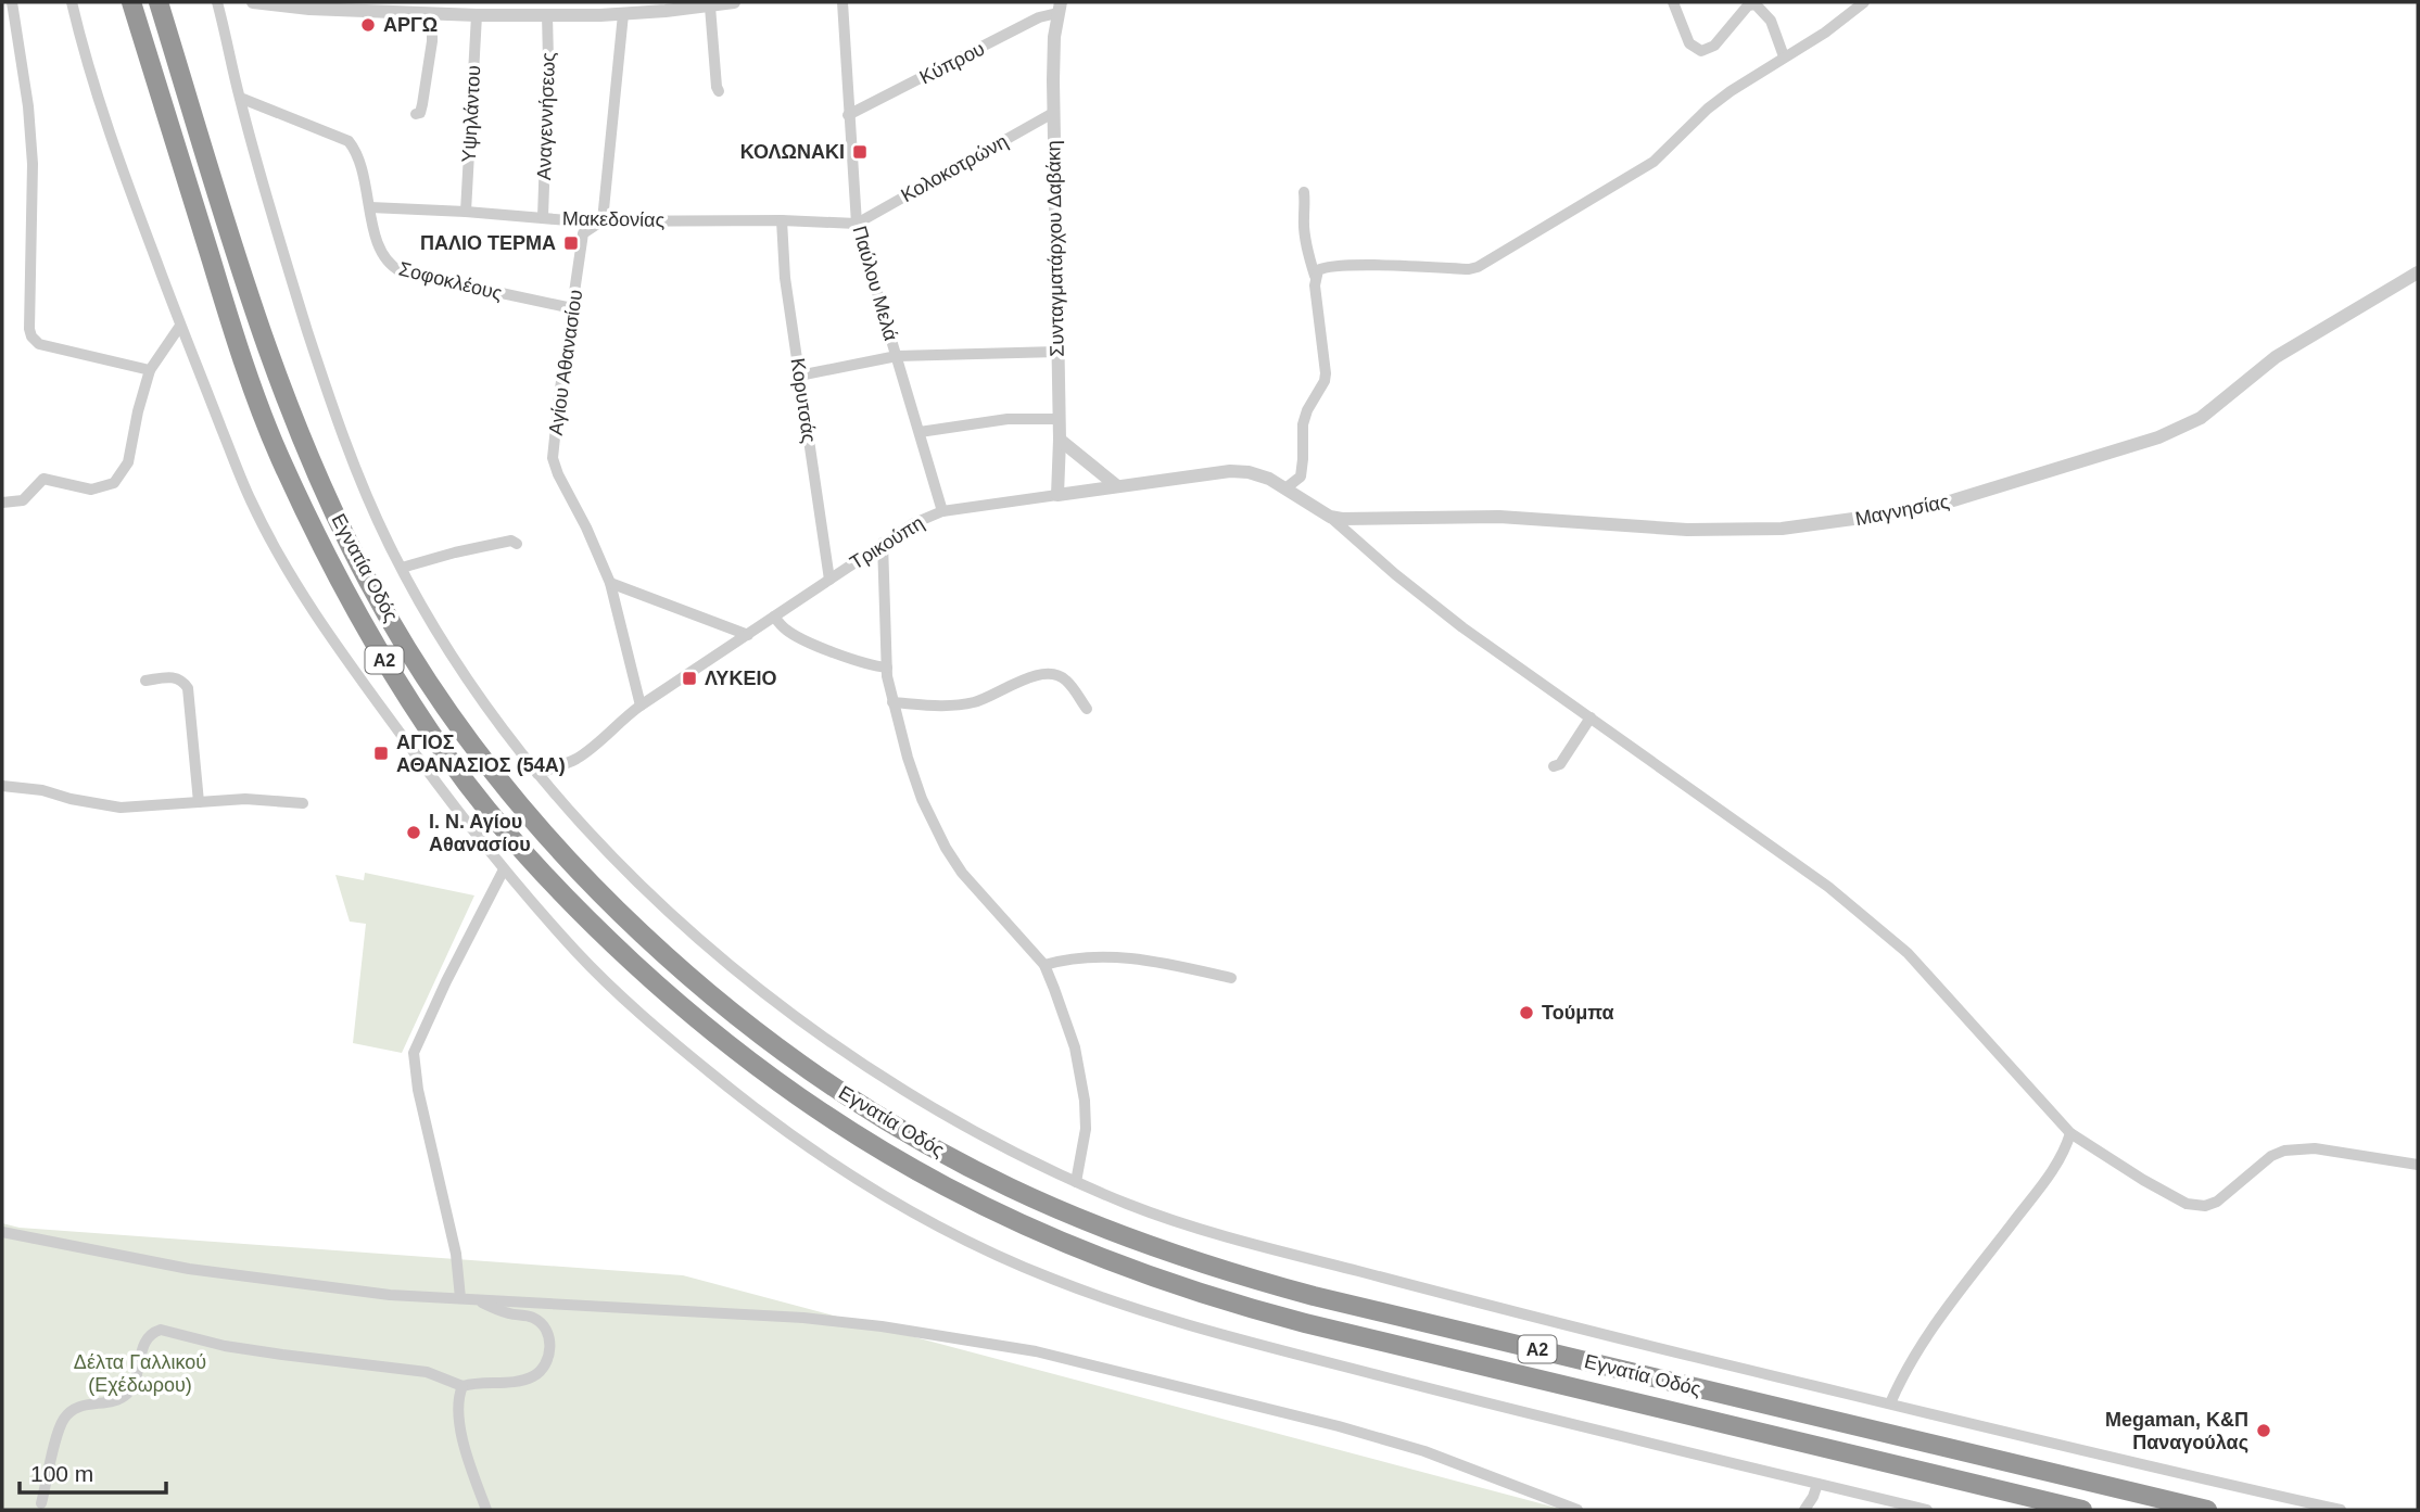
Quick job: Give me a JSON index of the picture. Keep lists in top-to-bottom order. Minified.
{"streets":{"highway":["Εγνατία Οδός","Α2"],"street":["Κύπρου","Υψηλάντου","Αναγεννήσεως","Κολοκοτρώνη","Μακεδονίας","Συνταγματάρχου Δαβάκη","Σοφοκλέους","Παύλου Μελά","Αγίου Αθανασίου","Κορυτσάς","Μαγνησίας","Τρικούπη"]},"crossings":[["Κύπρου","Συνταγματάρχου Δαβάκη"],["Κύπρου","Παύλου Μελά"],["Υψηλάντου","Μακεδονίας"],["Αναγεννήσεως","Μακεδονίας"],["Κολοκοτρώνη","Μακεδονίας"],["Κολοκοτρώνη","Συνταγματάρχου Δαβάκη"],["Κολοκοτρώνη","Παύλου Μελά"],["Μακεδονίας","Σοφοκλέους"],["Μακεδονίας","Παύλου Μελά"],["Μακεδονίας","Αγίου Αθανασίου"],["Μακεδονίας","Κορυτσάς"],["Συνταγματάρχου Δαβάκη","Τρικούπη"],["Σοφοκλέους","Αγίου Αθανασίου"],["Παύλου Μελά","Τρικούπη"],["Αγίου Αθανασίου","Τρικούπη"],["Κορυτσάς","Τρικούπη"],["Μαγνησίας","Τρικούπη"]],"parks":["Δέλτα Γαλλικού (Εχέδωρου)"],"places":{"other":["ΑΡΓΩ","Ι. Ν. Αγίου Αθανασίου","Τούμπα","Megaman, Κ&Π Παναγούλας"],"transit":["ΚΟΛΩΝΑΚΙ","ΠΑΛΙΟ ΤΕΡΜΑ","ΛΥΚΕΙΟ","ΑΓΙΟΣ ΑΘΑΝΑΣΙΟΣ (54Α)"]},"scale_bar":"100 m"}
